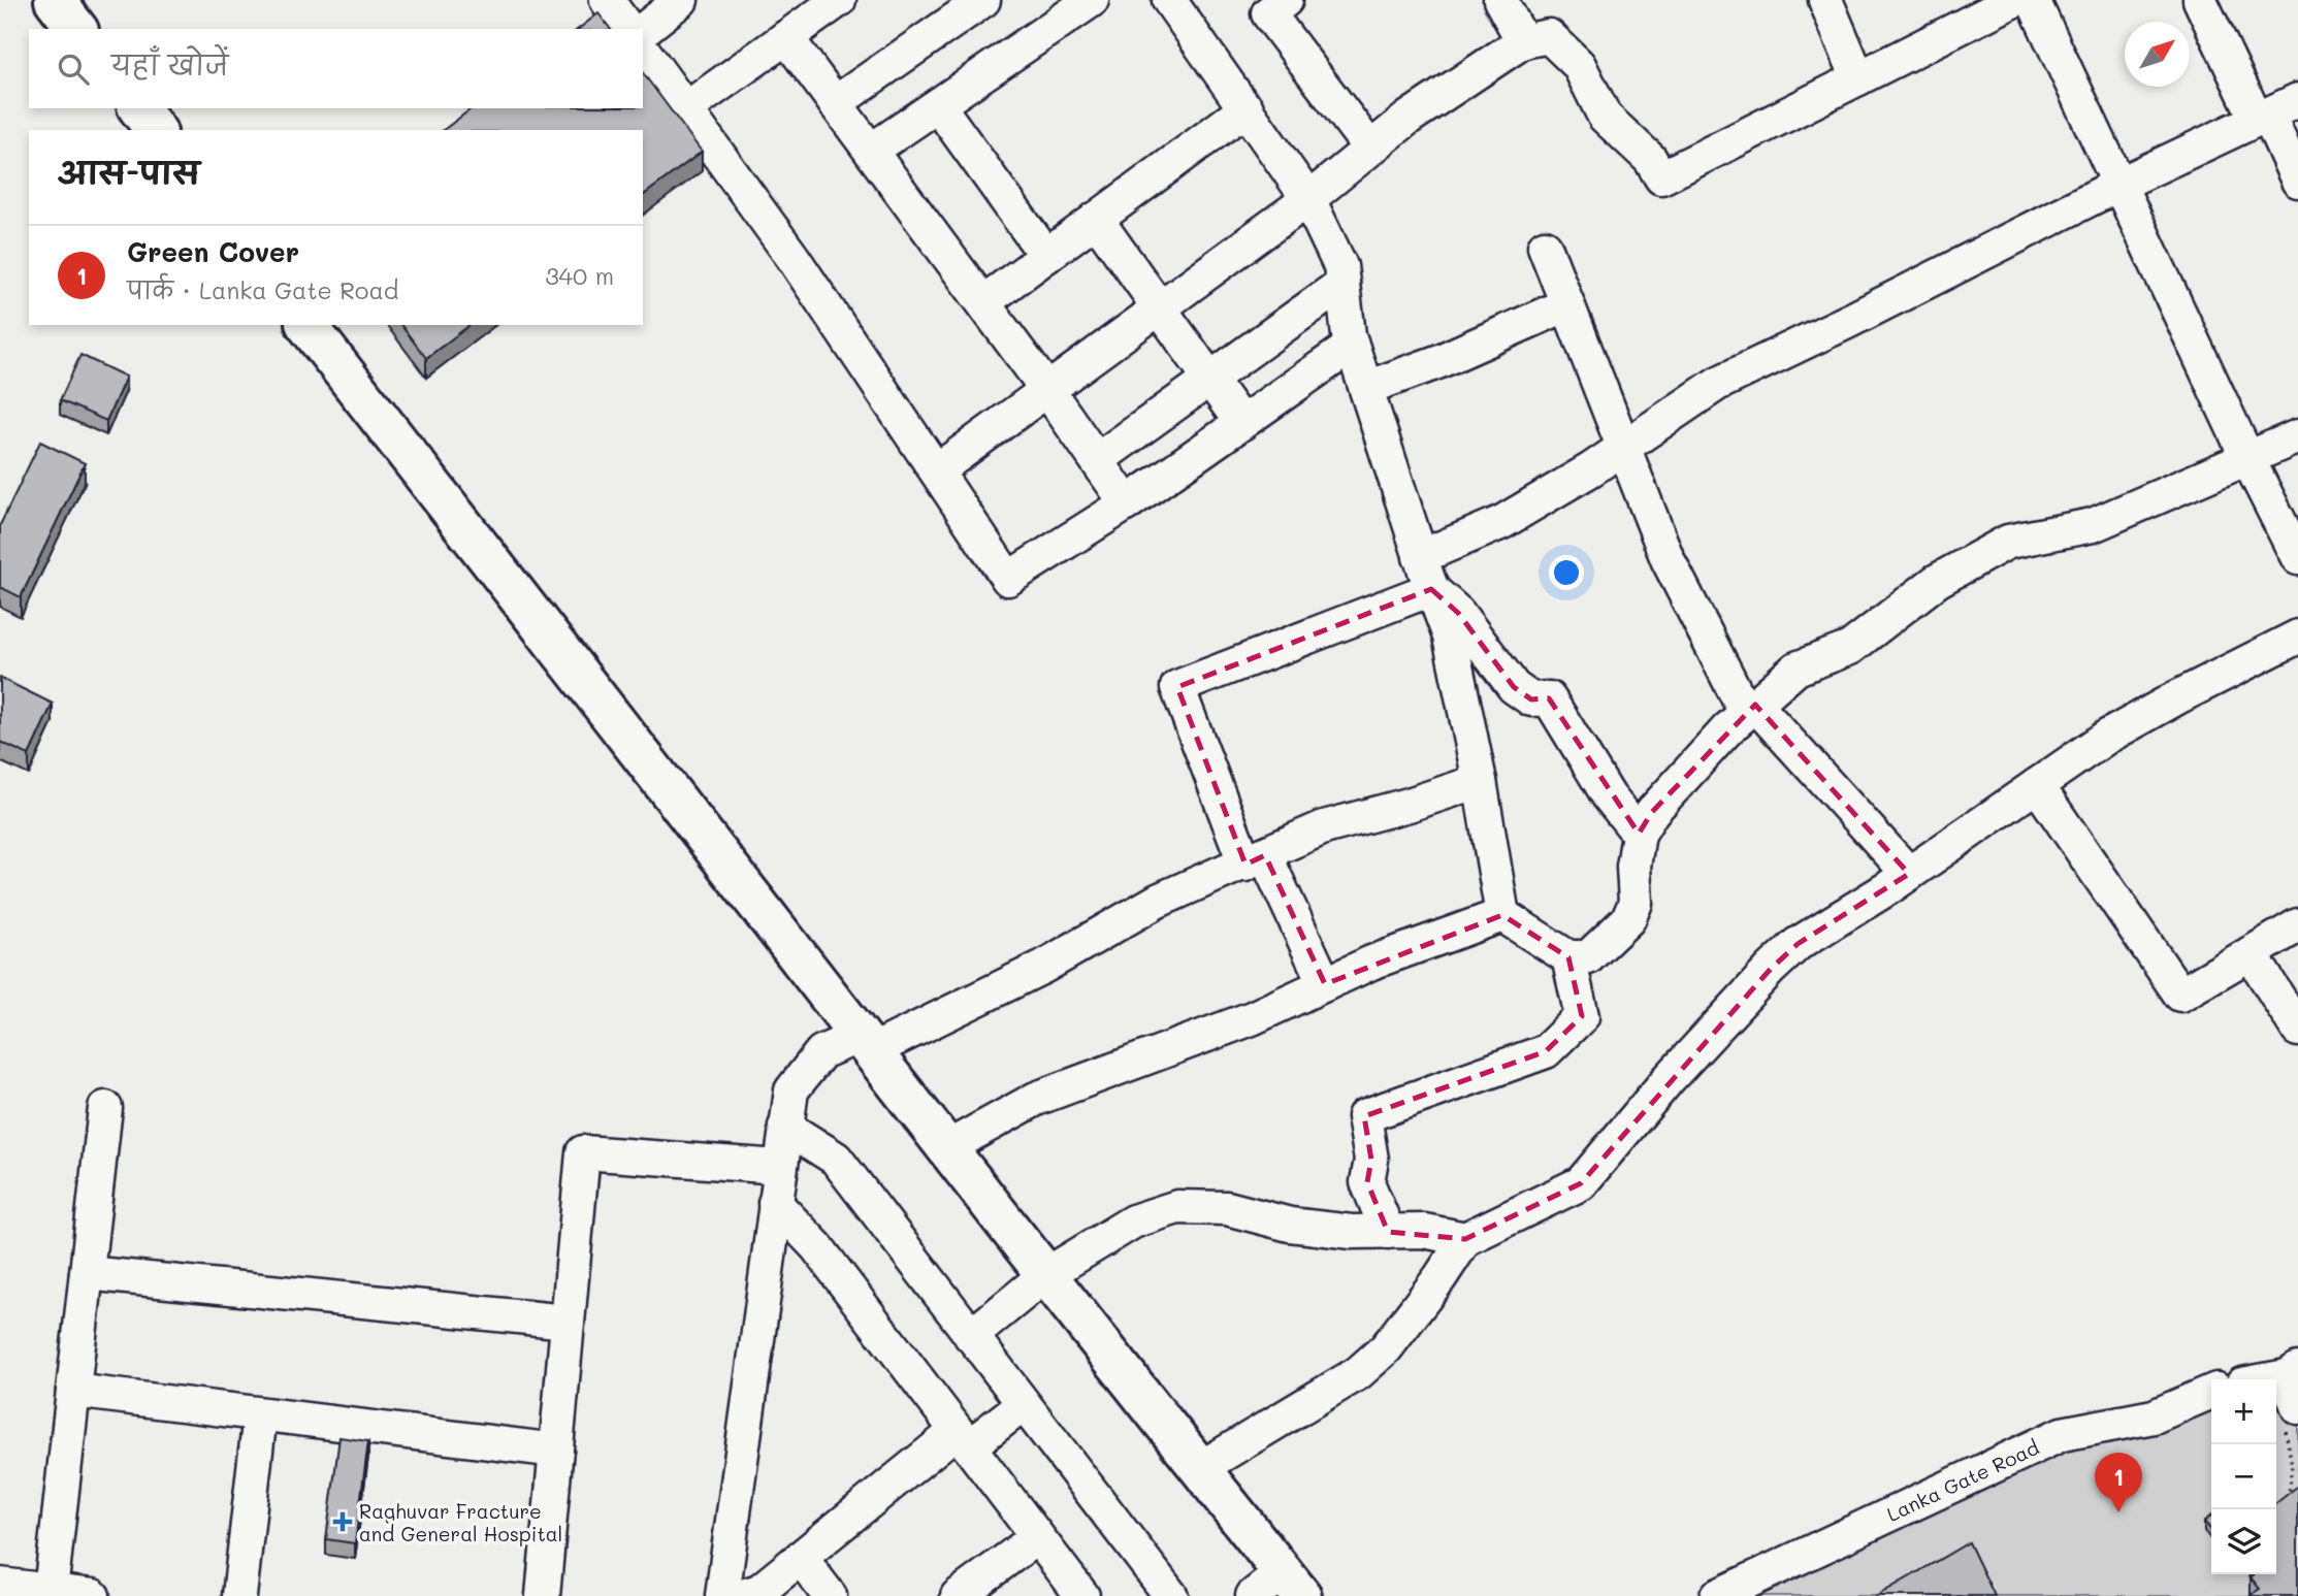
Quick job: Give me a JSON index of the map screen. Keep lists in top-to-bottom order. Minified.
{"streets":{"street":["Lanka Gate Road"]},"places":{"health":["Raghuvar Fracture and General Hospital"]},"north":"top right","page":{"search":"यहाँ खोजें","heading":"आस-पास","list":[{"mark":"1","name":"Green Cover","note":"पार्क · Lanka Gate Road","value":"340 m"}],"map_buttons":["+","−"],"pins":"1"}}
